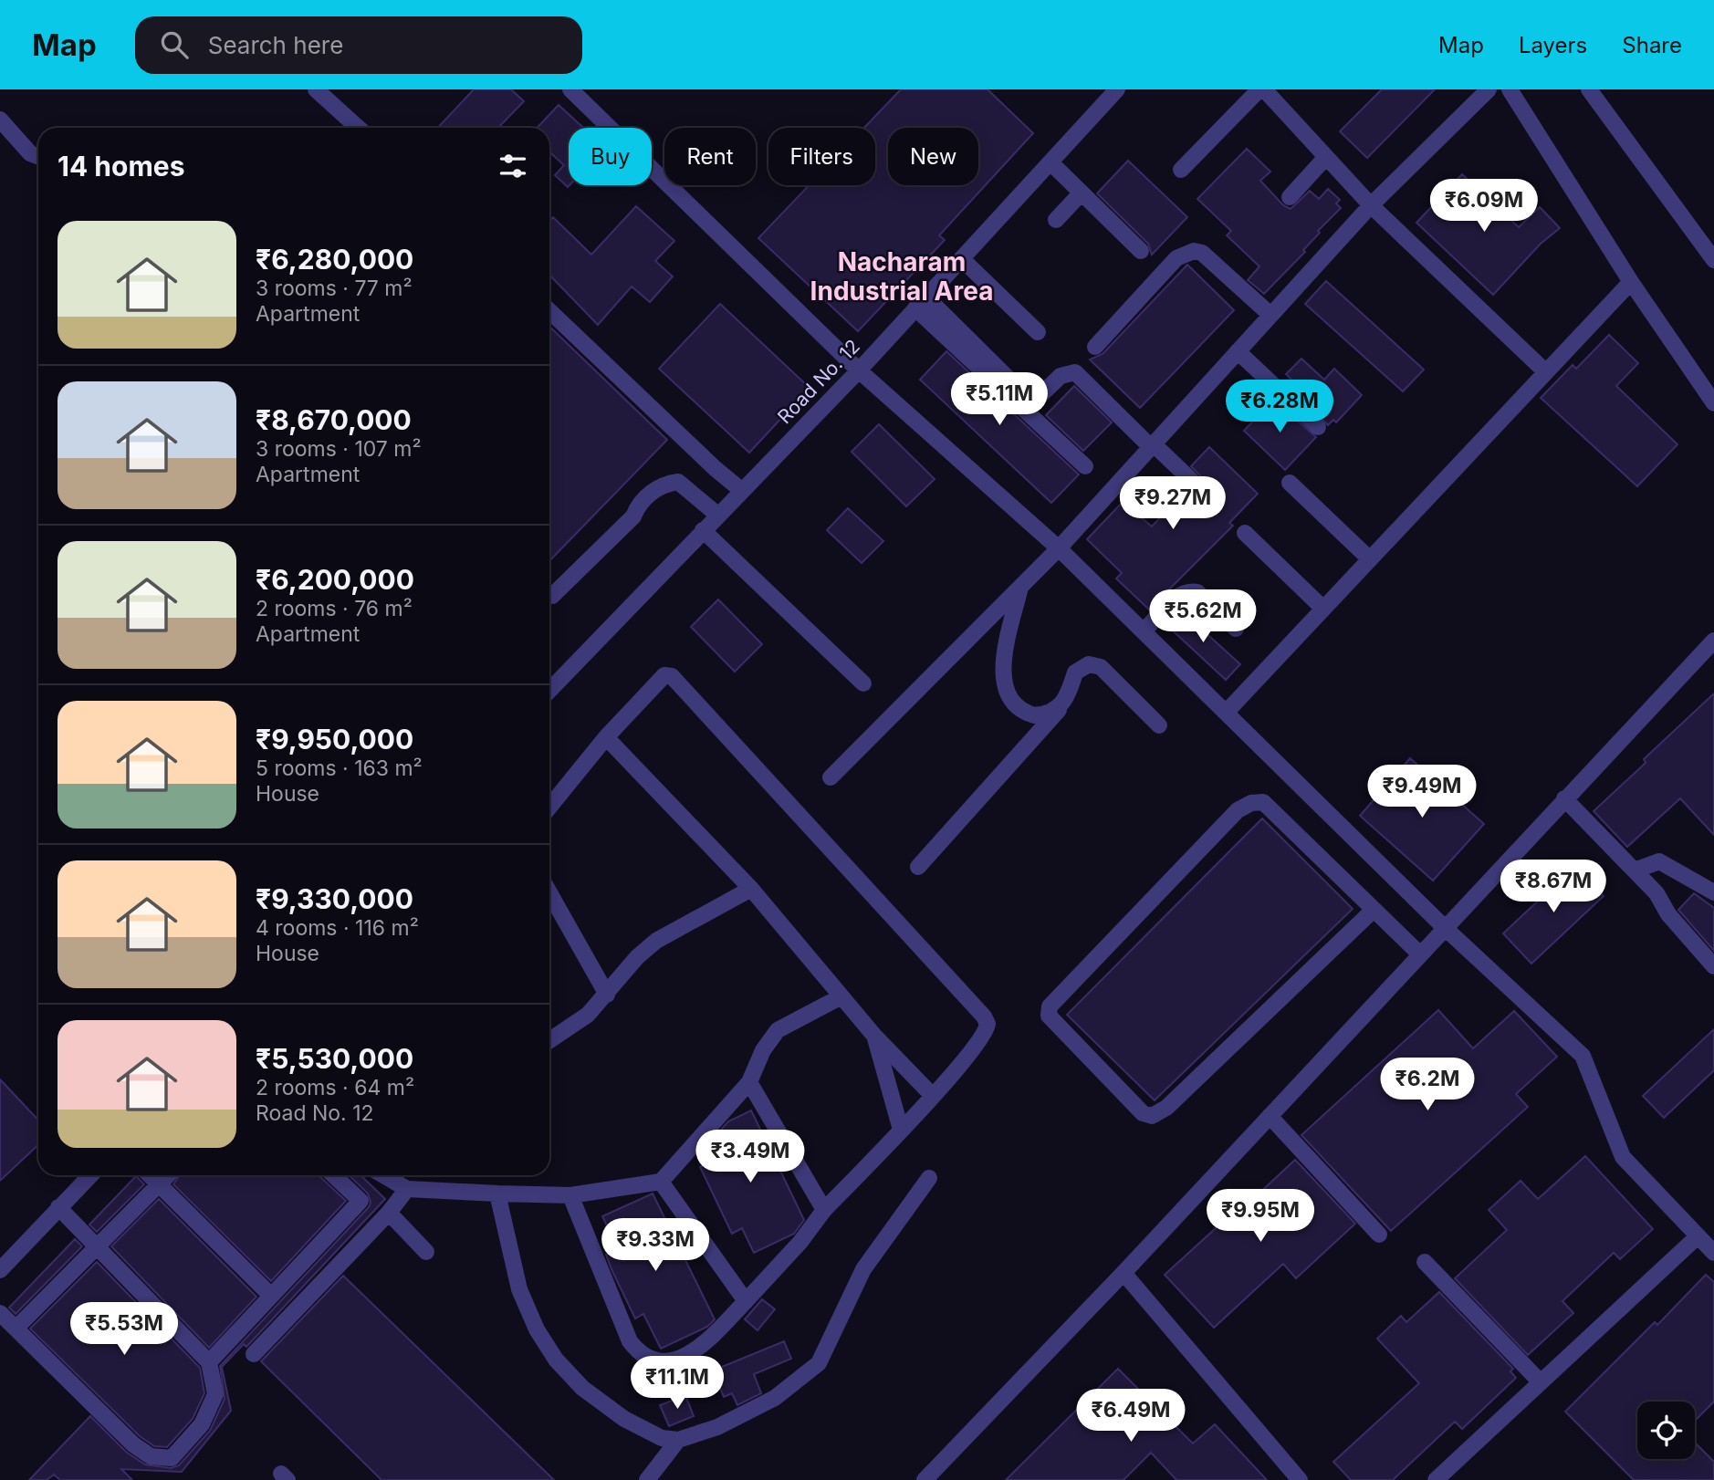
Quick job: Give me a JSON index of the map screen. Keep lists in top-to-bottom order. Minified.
{"streets":{"street":["Road No. 12"]},"districts":["Nacharam Industrial Area"],"page":{"header":"Map","search":"Search here","nav":["Map","Layers","Share"],"chip":["Buy","Rent","Filters","New"],"heading":"14 homes","price":["₹6.09M","₹5.11M","₹6.28M","₹9.27M","₹5.62M","₹9.49M","₹8.67M","₹6.2M","₹3.49M","₹9.95M","₹9.33M","₹5.53M","₹11.1M","₹6.49M"],"list":[{"name":"₹6,280,000","note":"3 rooms · 77 m² · Apartment"},{"name":"₹8,670,000","note":"3 rooms · 107 m² · Apartment"},{"name":"₹6,200,000","note":"2 rooms · 76 m² · Apartment"},{"name":"₹9,950,000","note":"5 rooms · 163 m² · House"},{"name":"₹9,330,000","note":"4 rooms · 116 m² · House"},{"name":"₹5,530,000","note":"2 rooms · 64 m² · Road No. 12"}]}}
